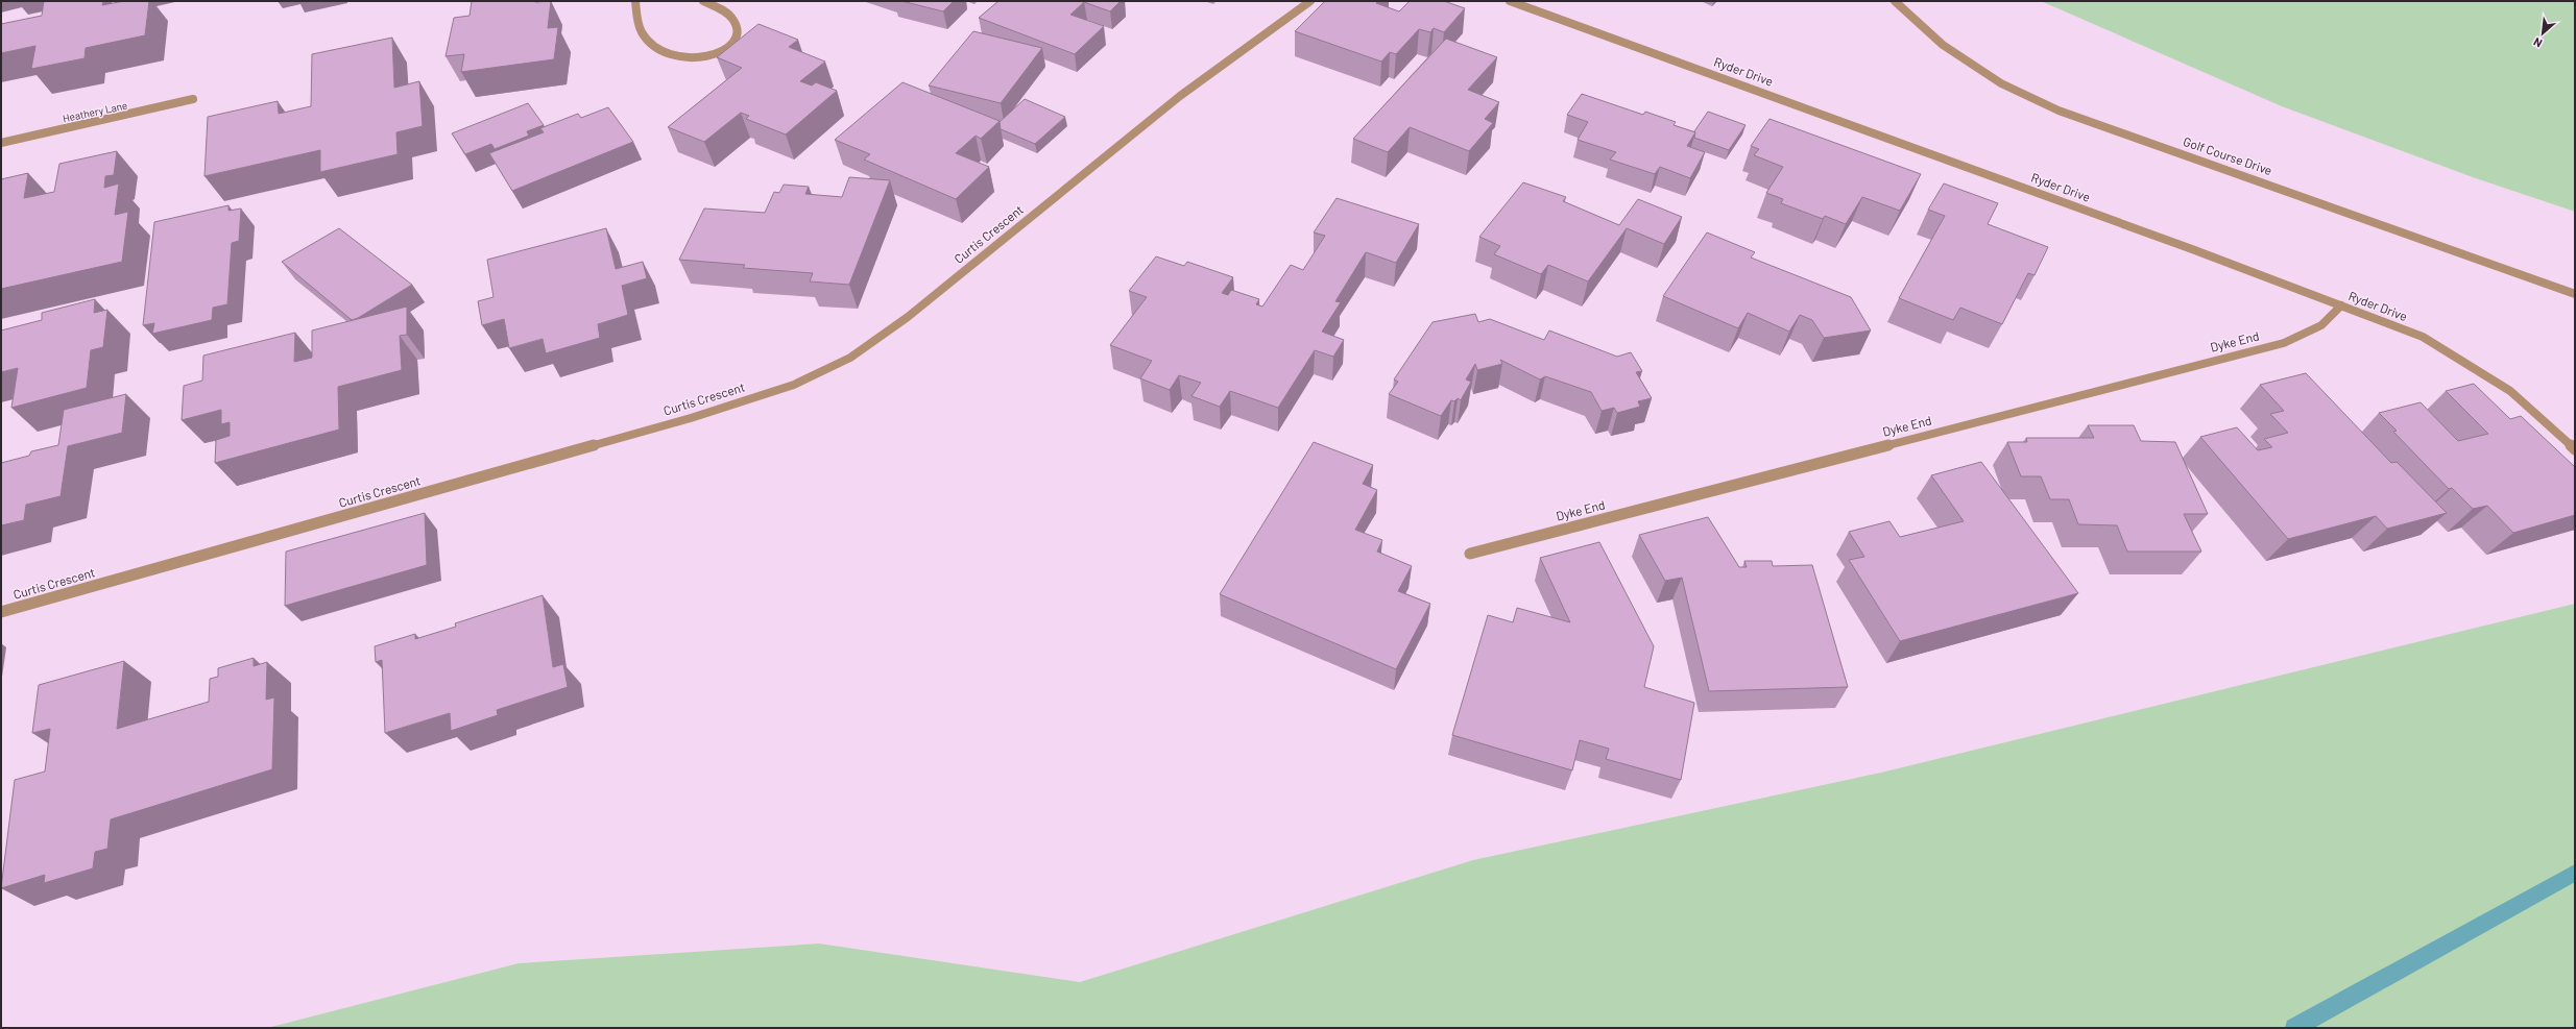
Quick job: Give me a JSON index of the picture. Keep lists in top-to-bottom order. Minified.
{"streets":{"street":["Ryder Drive","Heathery Lane","Golf Course Drive","Curtis Crescent","Dyke End"]},"crossings":[["Ryder Drive","Dyke End"]],"north":"bottom left"}
